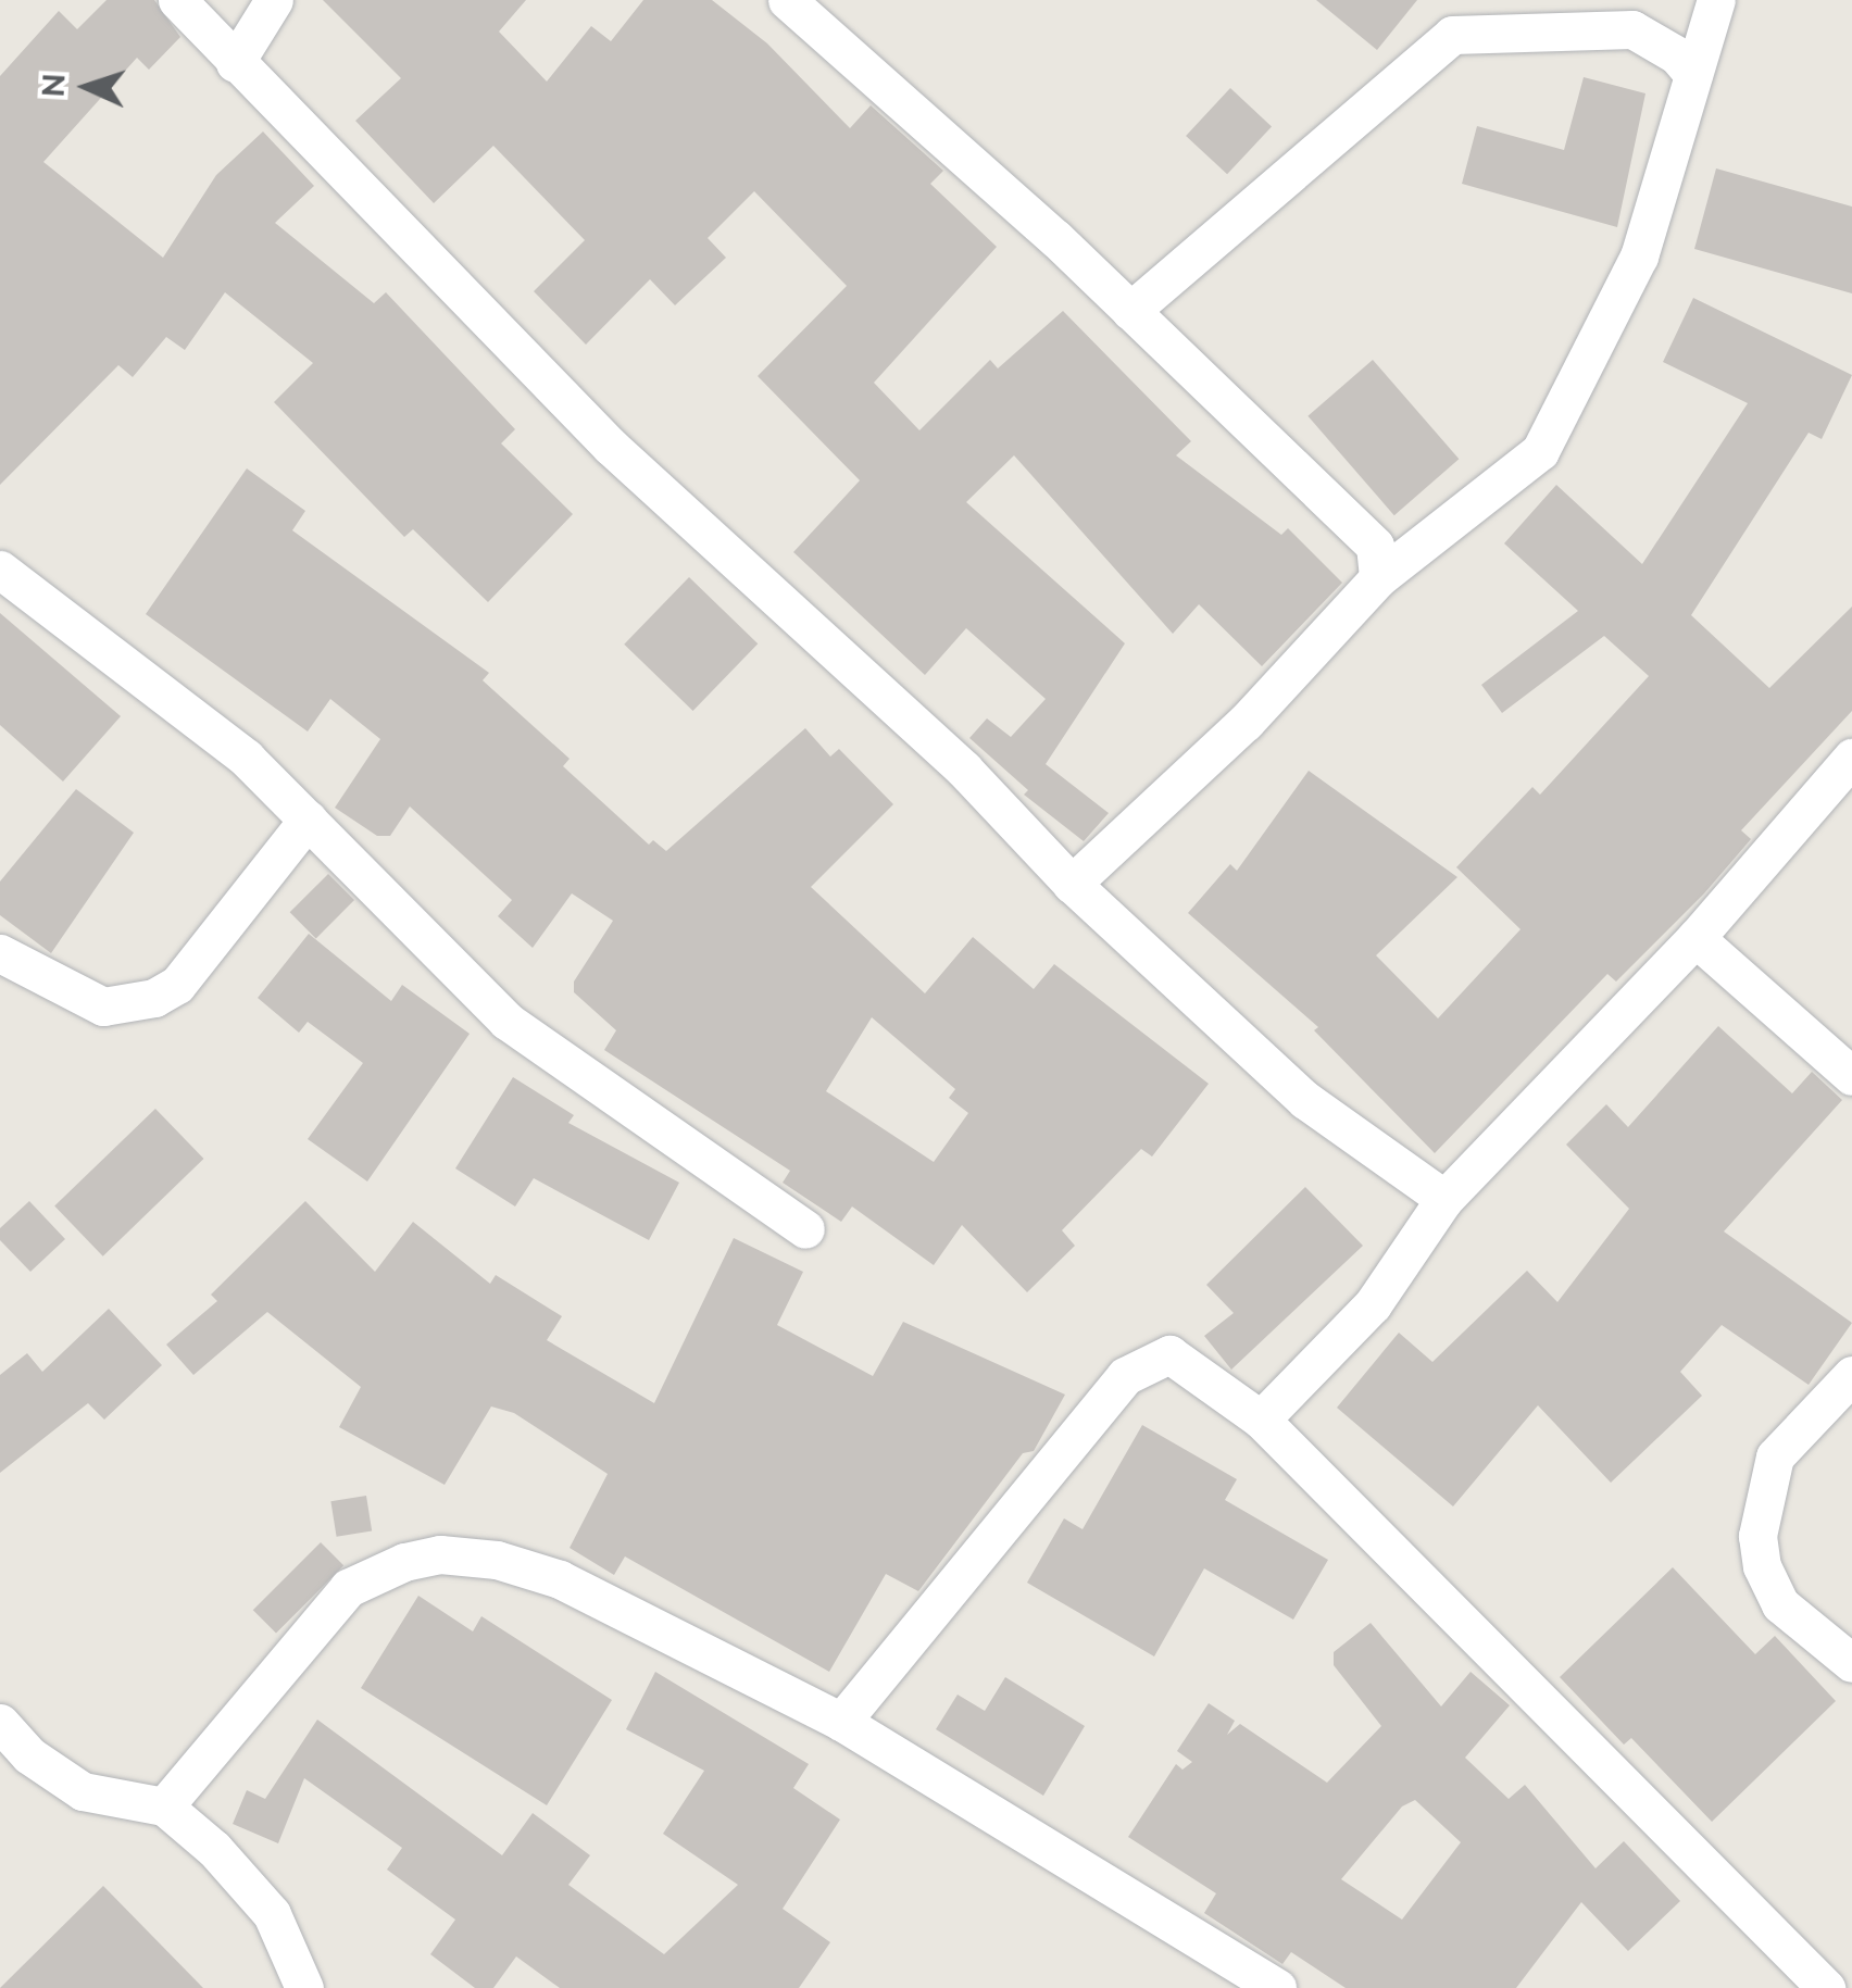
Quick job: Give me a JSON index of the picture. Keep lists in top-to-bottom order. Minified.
{"north":"left"}
